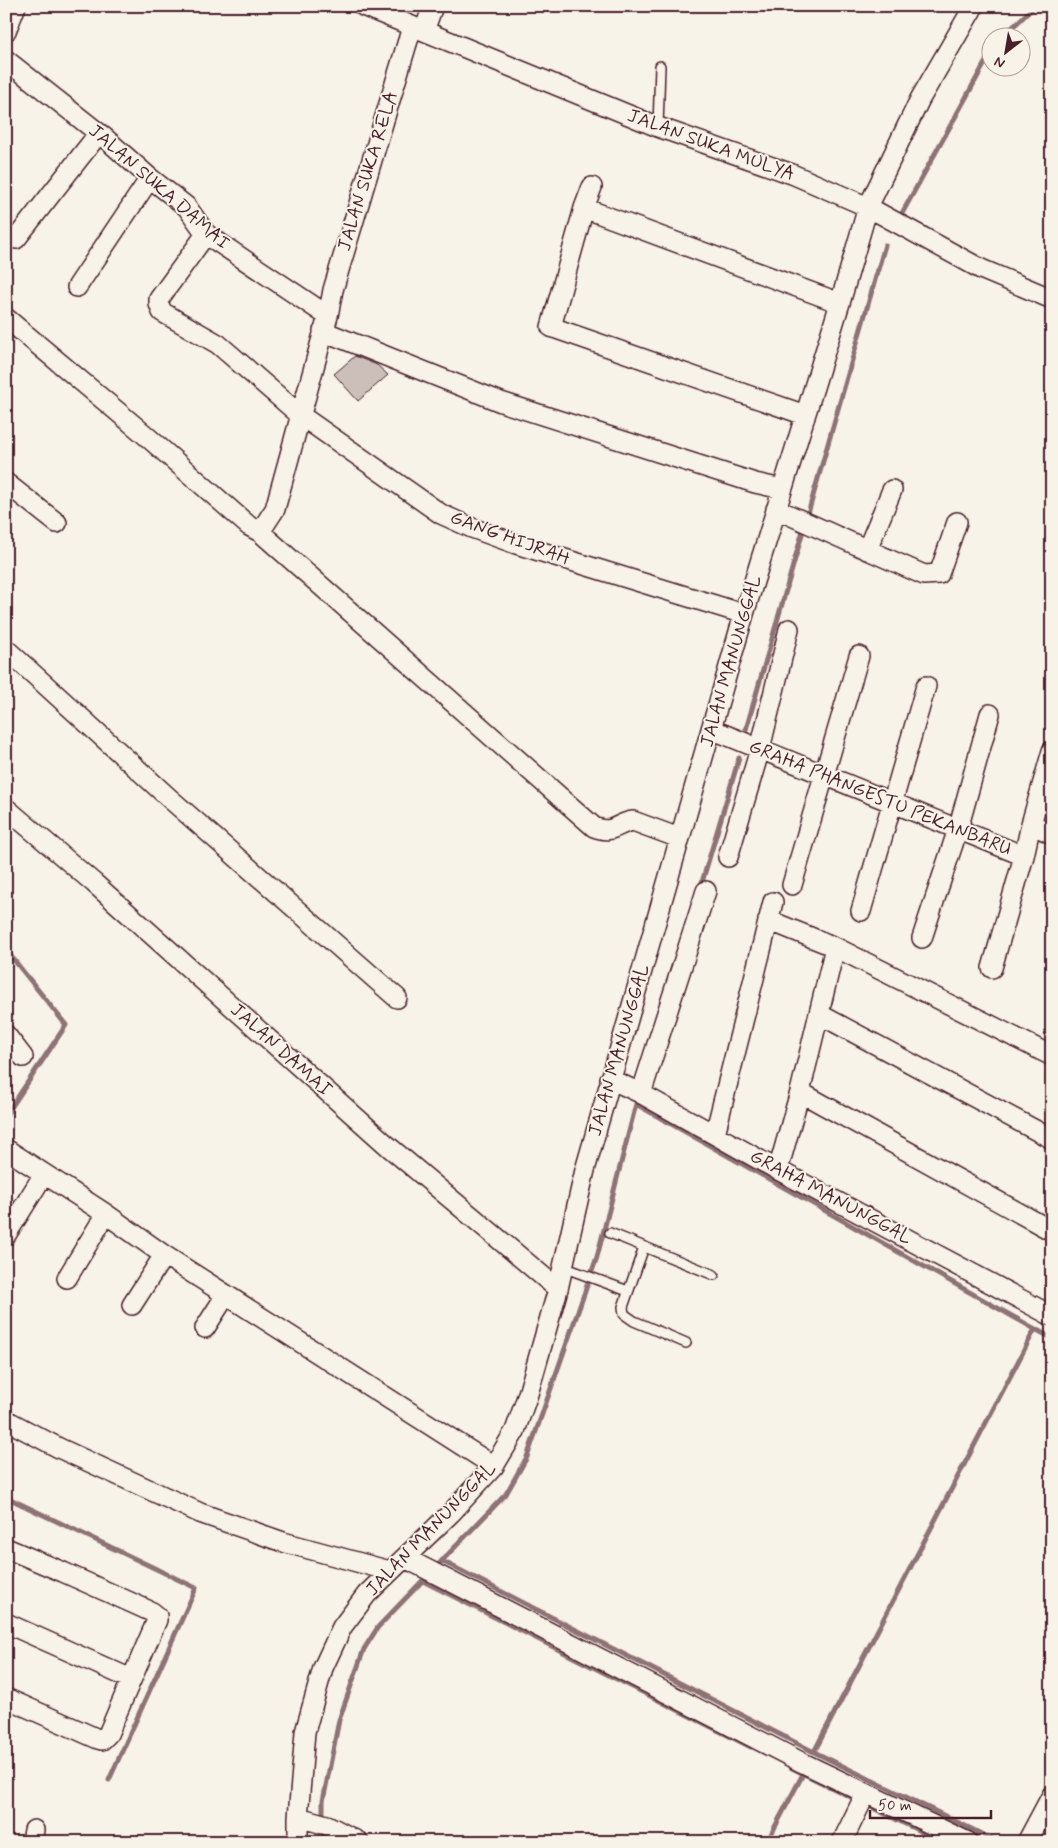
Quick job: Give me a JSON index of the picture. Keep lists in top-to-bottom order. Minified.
{"streets":{"street":["JALAN SUKA MULYA","JALAN SUKA RELA","JALAN SUKA DAMAI","GANG HIJRAH","JALAN MANUNGGAL","GRAHA PHANGESTU PEKANBARU","JALAN DAMAI","GRAHA MANUNGGAL"]},"crossings":[["JALAN SUKA MULYA","JALAN SUKA RELA"],["JALAN SUKA MULYA","JALAN MANUNGGAL"],["JALAN SUKA RELA","JALAN SUKA DAMAI"],["JALAN SUKA RELA","GANG HIJRAH"],["JALAN SUKA DAMAI","GANG HIJRAH"],["JALAN SUKA DAMAI","JALAN MANUNGGAL"],["GANG HIJRAH","JALAN MANUNGGAL"],["JALAN MANUNGGAL","GRAHA PHANGESTU PEKANBARU"],["JALAN MANUNGGAL","JALAN DAMAI"],["JALAN MANUNGGAL","GRAHA MANUNGGAL"]],"scale_bar":"50 m","north":"bottom left"}
